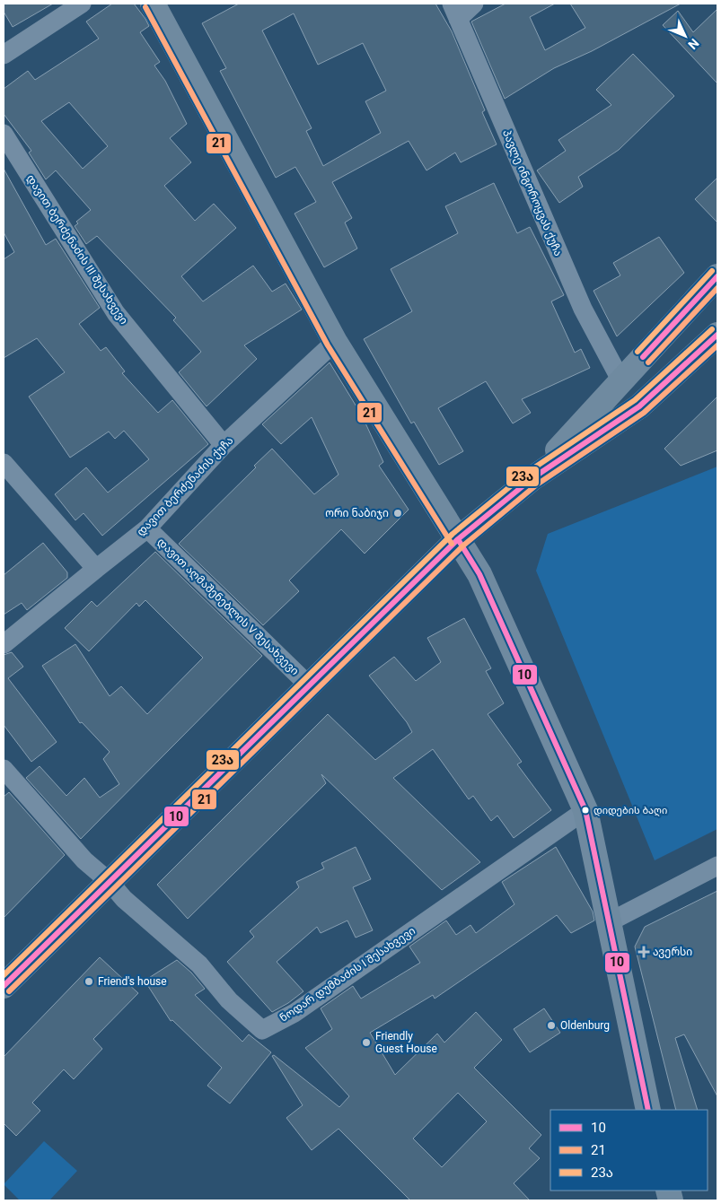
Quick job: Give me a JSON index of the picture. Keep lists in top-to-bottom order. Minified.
{"streets":{"street":["პავლე ინგოროყვას ქუჩა","დავით ბერძენაძის III შესახვევი","დავით ბერძენაძის ქუჩა","დავით აღმაშენებლის V შესახვევი","ნოდარ დუმბაძის I შესახვევი"]},"crossings":[["დავით ბერძენაძის III შესახვევი","დავით ბერძენაძის ქუჩა"],["დავით ბერძენაძის ქუჩა","დავით აღმაშენებლის V შესახვევი"]],"places":{"other":["ორი ნაბიჯი","დიდების ბაღი","Friend's house","Oldenburg","Friendly Guest House"],"health":["ავერსი"]},"lines":["transit line 21","transit line 23ა","transit line 10"],"legend":["10","21","23ა"],"north":"bottom right"}
